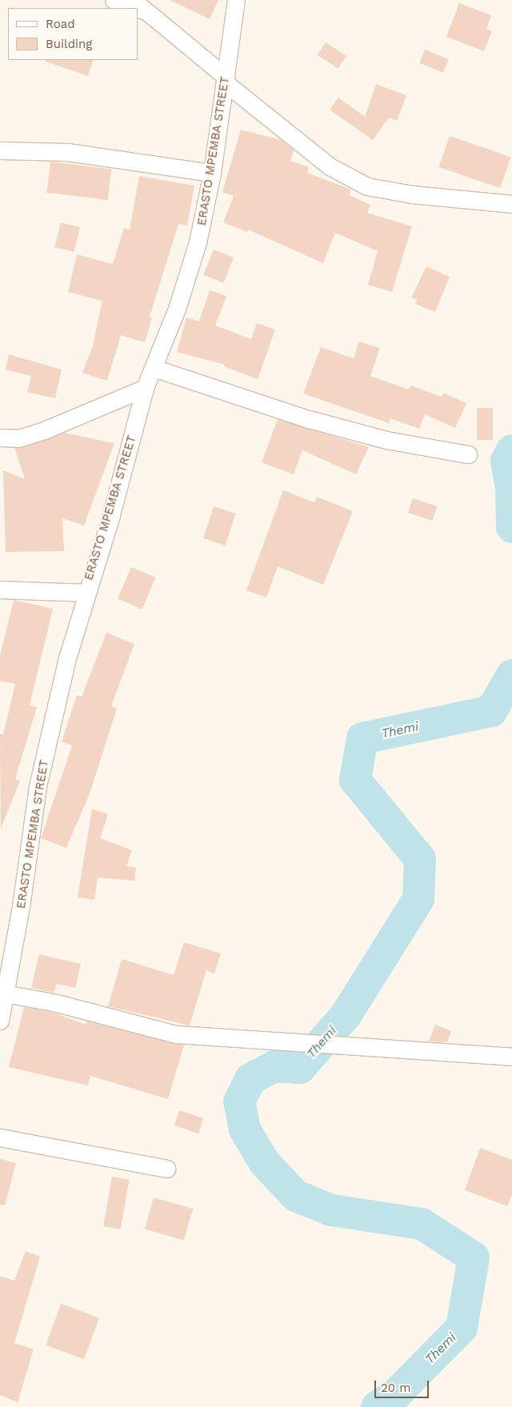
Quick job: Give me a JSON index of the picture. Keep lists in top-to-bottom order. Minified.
{"streets":{"street":["ERASTO MPEMBA STREET"]},"water":["Themi"],"legend":["Road","Building"],"scale_bar":"20 m"}
